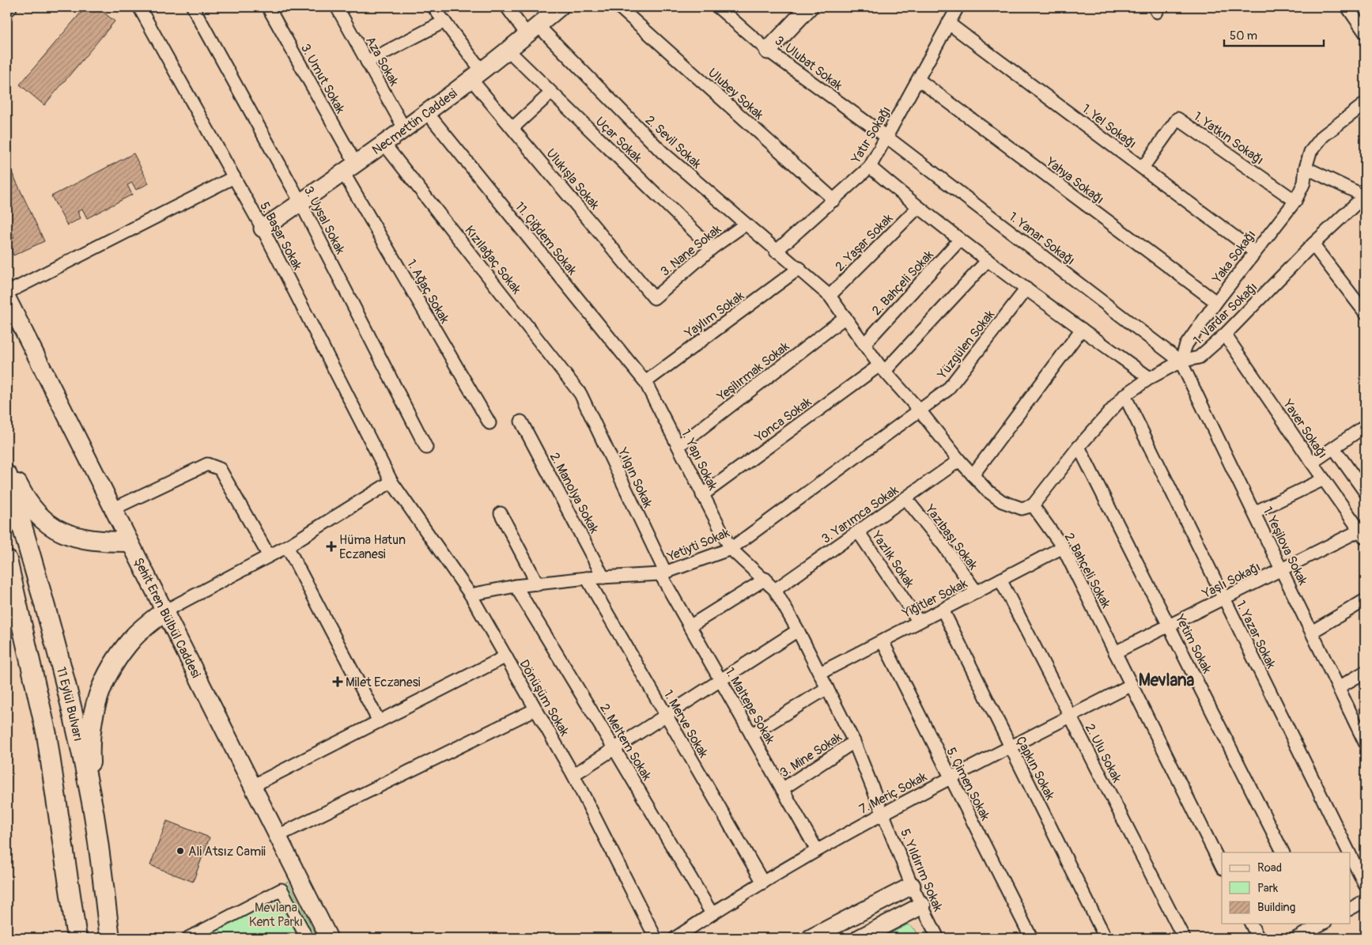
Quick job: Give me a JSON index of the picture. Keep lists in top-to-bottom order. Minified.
{"streets":{"main road":["Necmettin Caddesi","Şehit Eren Bülbül Caddesi","11 Eylül Bulvarı"],"street":["Aza Sokak","3. Ulubat Sokak","3. Umut Sokak","Ulubey Sokak","1. Yel Sokağı","Yatır Sokağı","1. Yatkın Sokağı","Uçar Sokak","2. Sevil Sokak","Ulukışla Sokak","Yahya Sokağı","3. Uysal Sokak","5. Başar Sokak","11. Çiğdem Sokak","1. Yanar Sokağı","2. Yaşar Sokak","3. Nane Sokak","Yaka Sokağı","Kızılağaç Sokak","2. Bahçeli Sokak","1. Ağaç Sokak","1. Vardar Sokağı","Yaylım Sokak","Yüzgülen Sokak","Yeşilırmak Sokak","Yonca Sokak","Yaver Sokağı","1. Yapı Sokak","Yılgın Sokak","2. Manolya Sokak","3. Yarımca Sokak","Yazıbaşı Sokak","Yetiyti Sokak","1. Yeşilova Sokak","Yazlık Sokak","Yaşlı Sokağı","Yiğitler Sokak","1. Yazar Sokak","Yetim Sokak","Dönüşüm Sokak","1. Maltepe Sokak","1. Merve Sokak","2. Meltem Sokak","2. Ulu Sokak","3. Mine Sokak","Çapkın Sokak","5. Çimen Sokak","7. Meriç Sokak","5. Yıldırım Sokak"]},"crossings":[["Aza Sokak","Necmettin Caddesi"],["3. Ulubat Sokak","Yatır Sokağı"],["3. Ulubat Sokak","1. Yanar Sokağı"],["3. Umut Sokak","Necmettin Caddesi"],["3. Umut Sokak","1. Ağaç Sokak"],["Ulubey Sokak","Yatır Sokağı"],["Necmettin Caddesi","Uçar Sokak"],["Necmettin Caddesi","2. Sevil Sokak"],["Necmettin Caddesi","Ulukışla Sokak"],["Necmettin Caddesi","3. Uysal Sokak"],["Necmettin Caddesi","5. Başar Sokak"],["Necmettin Caddesi","11. Çiğdem Sokak"],["Necmettin Caddesi","Kızılağaç Sokak"],["Necmettin Caddesi","1. Ağaç Sokak"],["1. Yel Sokağı","Yatır Sokağı"],["1. Yel Sokağı","1. Yatkın Sokağı"],["1. Yel Sokağı","Yaka Sokağı"],["Yatır Sokağı","2. Sevil Sokak"],["Yatır Sokağı","Yahya Sokağı"],["Yatır Sokağı","1. Yanar Sokağı"],["1. Yatkın Sokağı","Yaka Sokağı"],["Uçar Sokak","3. Nane Sokak"],["2. Sevil Sokak","3. Nane Sokak"],["2. Sevil Sokak","Yaylım Sokak"],["Ulukışla Sokak","3. Nane Sokak"],["Yahya Sokağı","Yaka Sokağı"],["5. Başar Sokak","Dönüşüm Sokak"],["11. Çiğdem Sokak","Yaylım Sokak"],["11. Çiğdem Sokak","1. Yapı Sokak"],["1. Yanar Sokağı","Yaka Sokağı"],["1. Yanar Sokağı","1. Vardar Sokağı"],["1. Yanar Sokağı","1. Yeşilova Sokak"],["Yaka Sokağı","1. Vardar Sokağı"],["Yaka Sokağı","1. Yeşilova Sokak"],["Kızılağaç Sokak","Yılgın Sokak"],["2. Bahçeli Sokak","1. Vardar Sokağı"],["2. Bahçeli Sokak","Yaşlı Sokağı"],["2. Bahçeli Sokak","Yiğitler Sokak"],["2. Bahçeli Sokak","7. Meriç Sokak"],["1. Vardar Sokağı","Yaver Sokağı"],["1. Vardar Sokağı","1. Yeşilova Sokak"],["1. Vardar Sokağı","1. Yazar Sokak"],["1. Vardar Sokağı","Yetim Sokak"],["Yaylım Sokak","1. Yapı Sokak"],["Yüzgülen Sokak","Yetiyti Sokak"],["Yeşilırmak Sokak","1. Yapı Sokak"],["Yonca Sokak","1. Yapı Sokak"],["Yaver Sokağı","Yaşlı Sokağı"],["1. Yapı Sokak","Yetiyti Sokak"],["1. Yapı Sokak","5. Yıldırım Sokak"],["Yılgın Sokak","Yetiyti Sokak"],["Yılgın Sokak","1. Maltepe Sokak"],["2. Manolya Sokak","Yetiyti Sokak"],["3. Yarımca Sokak","Yazıbaşı Sokak"],["3. Yarımca Sokak","Yazlık Sokak"],["3. Yarımca Sokak","5. Yıldırım Sokak"],["Yazıbaşı Sokak","Yiğitler Sokak"],["Yetiyti Sokak","Dönüşüm Sokak"],["Yetiyti Sokak","1. Maltepe Sokak"],["Yetiyti Sokak","1. Merve Sokak"],["Yetiyti Sokak","2. Meltem Sokak"],["Yetiyti Sokak","5. Yıldırım Sokak"],["1. Yeşilova Sokak","Yaşlı Sokağı"],["Yazlık Sokak","Yiğitler Sokak"],["Yaşlı Sokağı","1. Yazar Sokak"],["Yaşlı Sokağı","Yetim Sokak"],["Yiğitler Sokak","2. Ulu Sokak"],["Yiğitler Sokak","Çapkın Sokak"],["Yiğitler Sokak","5. Çimen Sokak"],["Yiğitler Sokak","5. Yıldırım Sokak"],["1. Maltepe Sokak","3. Mine Sokak"],["1. Maltepe Sokak","7. Meriç Sokak"],["1. Merve Sokak","7. Meriç Sokak"],["2. Meltem Sokak","7. Meriç Sokak"],["2. Ulu Sokak","7. Meriç Sokak"],["3. Mine Sokak","5. Yıldırım Sokak"],["Çapkın Sokak","7. Meriç Sokak"],["5. Çimen Sokak","7. Meriç Sokak"],["7. Meriç Sokak","5. Yıldırım Sokak"]],"districts":["Mevlana"],"parks":["Mevlana Kent Parkı"],"places":{"health":["Hüma Hatun Eczanesi","Milet Eczanesi"],"other":["Ali Atsız Camii"]},"legend":["Road","Park","Building"],"scale_bar":"50 m"}
